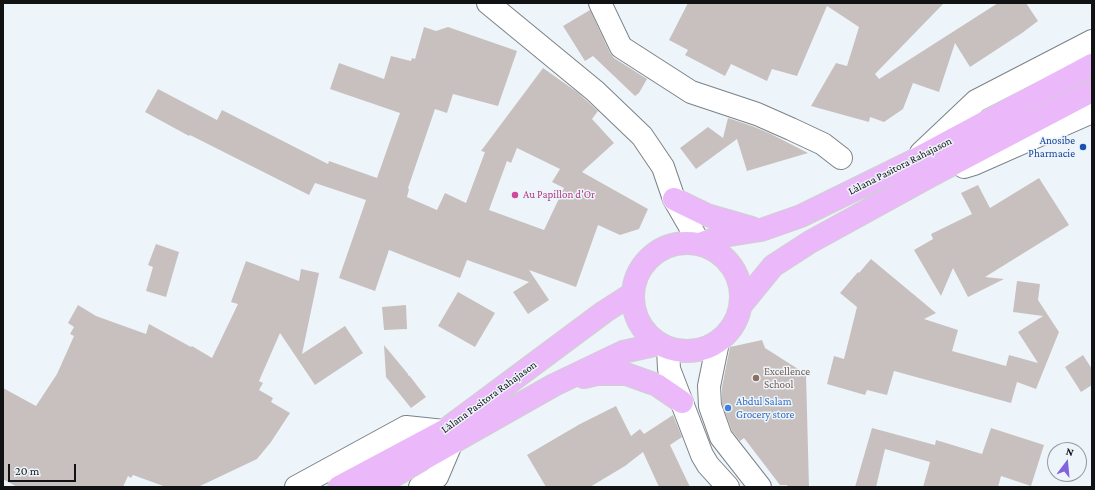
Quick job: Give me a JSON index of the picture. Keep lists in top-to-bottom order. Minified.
{"streets":{"main road":["Làlana Pasitora Rahajason"]},"places":["Anosibe Pharmacie","Au Papillon d'Or","Excellence School","Abdul Salam Grocery store"],"scale_bar":"20 m","north":"top"}
